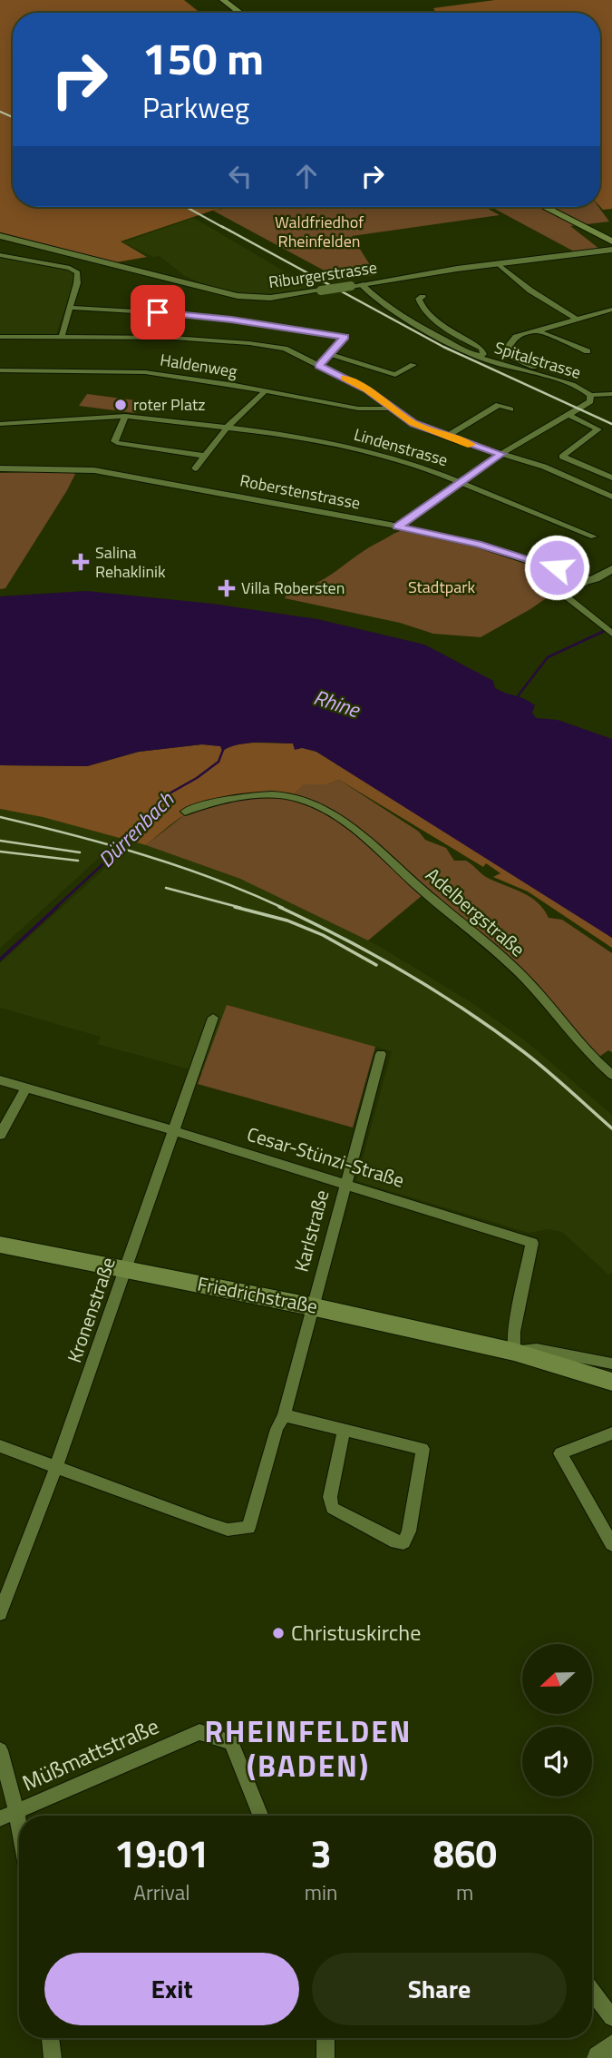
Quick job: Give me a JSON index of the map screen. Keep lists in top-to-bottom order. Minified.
{"streets":{"main road":["Friedrichstraße"],"street":["Riburgerstrasse","Spitalstrasse","Haldenweg","Lindenstrasse","Roberstenstrasse","Adelbergstraße","Cesar-Stünzi-Straße","Karlstraße","Kronenstraße","Müßmattstraße"]},"crossings":[["Riburgerstrasse","Spitalstrasse"],["Spitalstrasse","Lindenstrasse"],["Spitalstrasse","Roberstenstrasse"],["Cesar-Stünzi-Straße","Karlstraße"],["Cesar-Stünzi-Straße","Friedrichstraße"],["Cesar-Stünzi-Straße","Kronenstraße"],["Karlstraße","Friedrichstraße"],["Karlstraße","Kronenstraße"],["Friedrichstraße","Kronenstraße"]],"districts":["RHEINFELDEN (BADEN)"],"water":["Rhine","Dürrenbach"],"parks":["Waldfriedhof Rheinfelden","Stadtpark"],"places":{"other":["roter Platz","Christuskirche"],"health":["Salina Rehaklinik","Villa Robersten"]},"north":"left","page":{"turn":["150 m","Parkweg"],"eta":["19:01","Arrival","3","min","860","m"],"buttons":["Exit","Share"]}}
